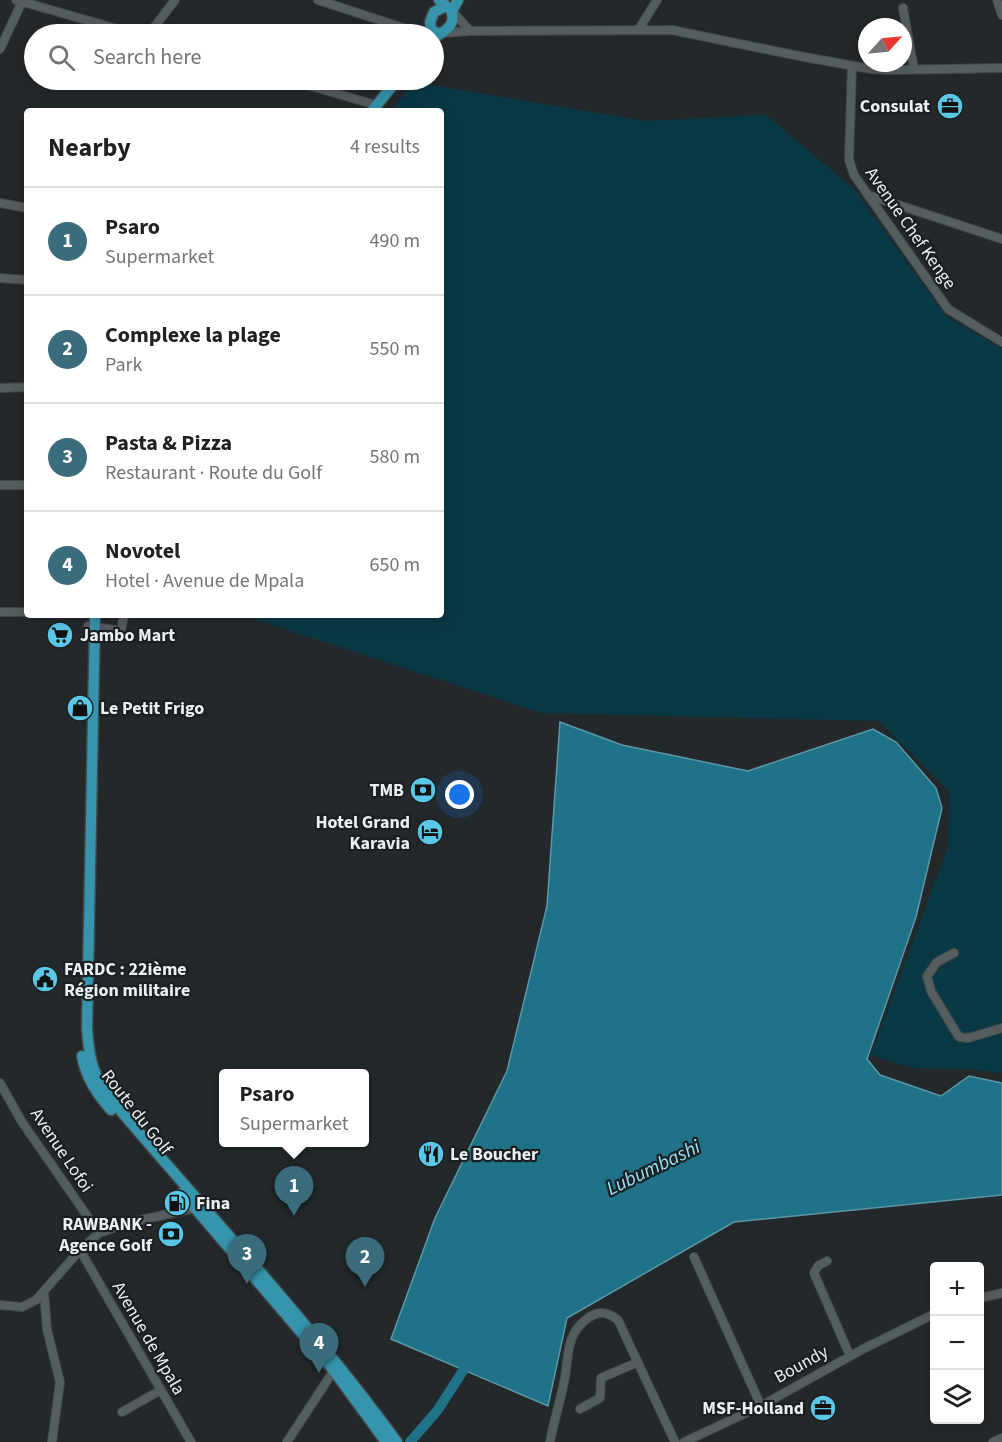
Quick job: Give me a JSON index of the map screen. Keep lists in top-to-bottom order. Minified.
{"streets":{"main road":["Route du Golf"],"street":["Avenue Chef Kenge","Avenue Lofoi","Avenue de Mpala","Boundy"]},"water":["Lubumbashi"],"places":{"office":["Consulat","MSF-Holland"],"supermarket":["Jambo Mart"],"shop":["Le Petit Frigo"],"bank":["TMB","RAWBANK - Agence Golf"],"hotel":["Hotel Grand Karavia"],"public building":["FARDC : 22ième Région militaire"],"restaurant":["Le Boucher"],"fuel station":["Fina"]},"north":"top right","page":{"search":"Search here","heading":["Nearby","4 results"],"list":[{"mark":"1","name":"Psaro","note":"Supermarket","value":"490 m"},{"mark":"2","name":"Complexe la plage","note":"Park","value":"550 m"},{"mark":"3","name":"Pasta & Pizza","note":"Restaurant · Route du Golf","value":"580 m"},{"mark":"4","name":"Novotel","note":"Hotel · Avenue de Mpala","value":"650 m"}],"popup":["Psaro","Supermarket"],"pins":["1","3","2","4"],"map_buttons":["+","−"]}}
